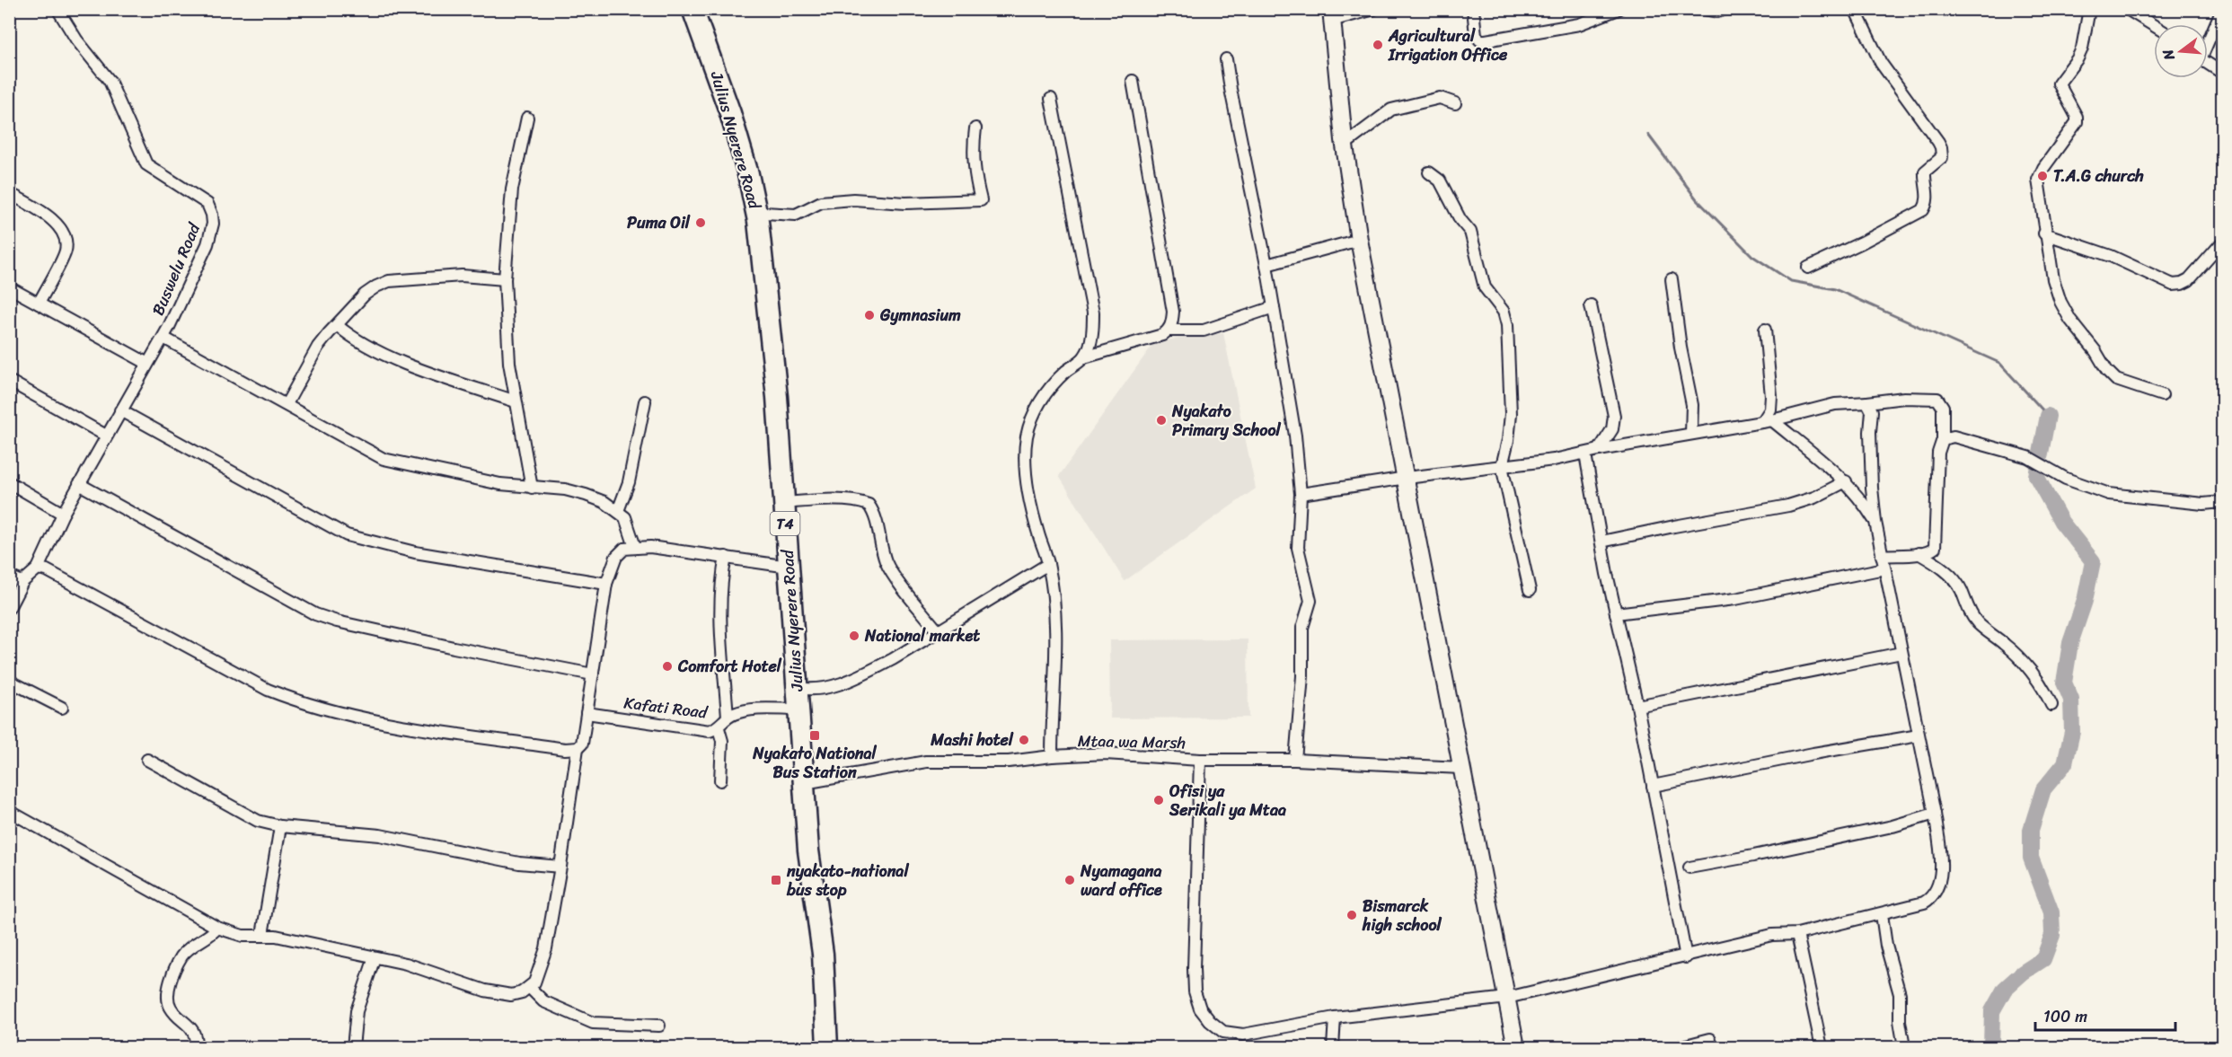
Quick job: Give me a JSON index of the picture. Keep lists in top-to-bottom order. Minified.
{"streets":{"highway":["Julius Nyerere Road","T4"],"street":["Buswelu Road","Kafati Road","Mtaa wa Marsh"]},"crossings":[["Julius Nyerere Road","Kafati Road"],["Julius Nyerere Road","Mtaa wa Marsh"]],"places":{"other":["Agricultural Irrigation Office","T.A.G church","Puma Oil","Gymnasium","Nyakato Primary School","National market","Comfort Hotel","Mashi hotel","Ofisi ya Serikali ya Mtaa","Nyamagana ward office","Bismarck high school"],"transit":["Nyakato National Bus Station","nyakato-national bus stop"]},"scale_bar":"100 m","north":"left"}
